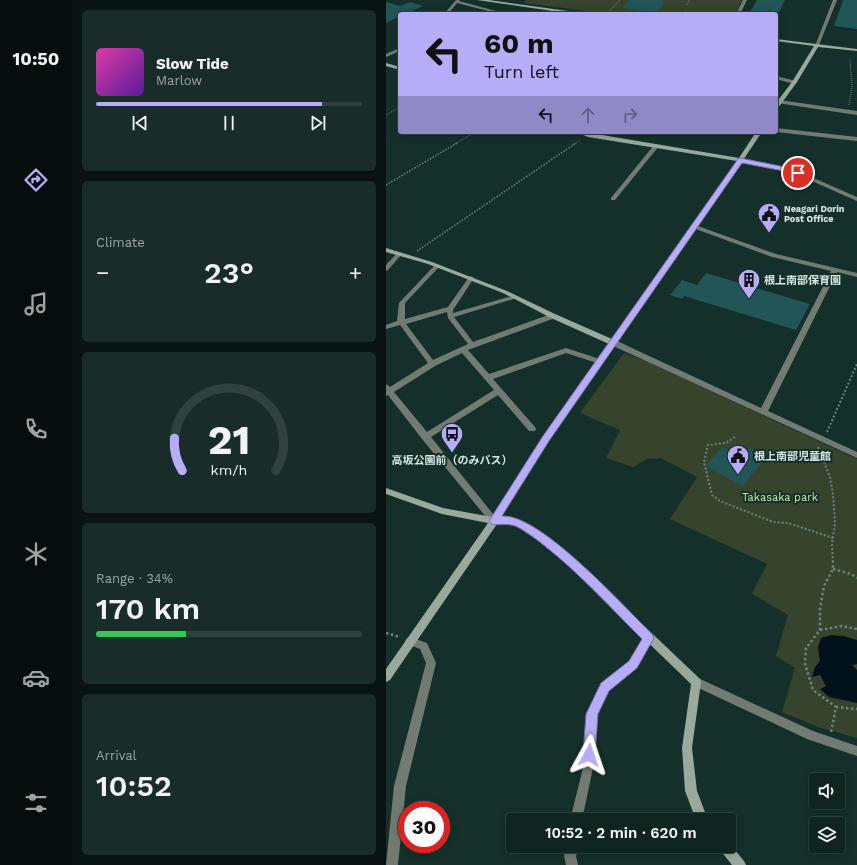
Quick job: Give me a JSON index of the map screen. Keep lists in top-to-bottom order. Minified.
{"parks":["Takasaka park"],"places":{"public building":["Neagari Dorin Post Office","根上南部児童館"],"building":["根上南部保育園"],"bus stop":["高坂公園前（のみバス）"]},"page":{"tabs":"10:50","turn":["60 m","Turn left"],"song":["Slow Tide","Marlow"],"tile":["Climate",["Range · 34%","170 km"],["Arrival","10:52"]],"heat":["−","23°","+"],"limit":"30","trip":"10:52 · 2 min · 620 m","gauge":["21","km/h"]}}
